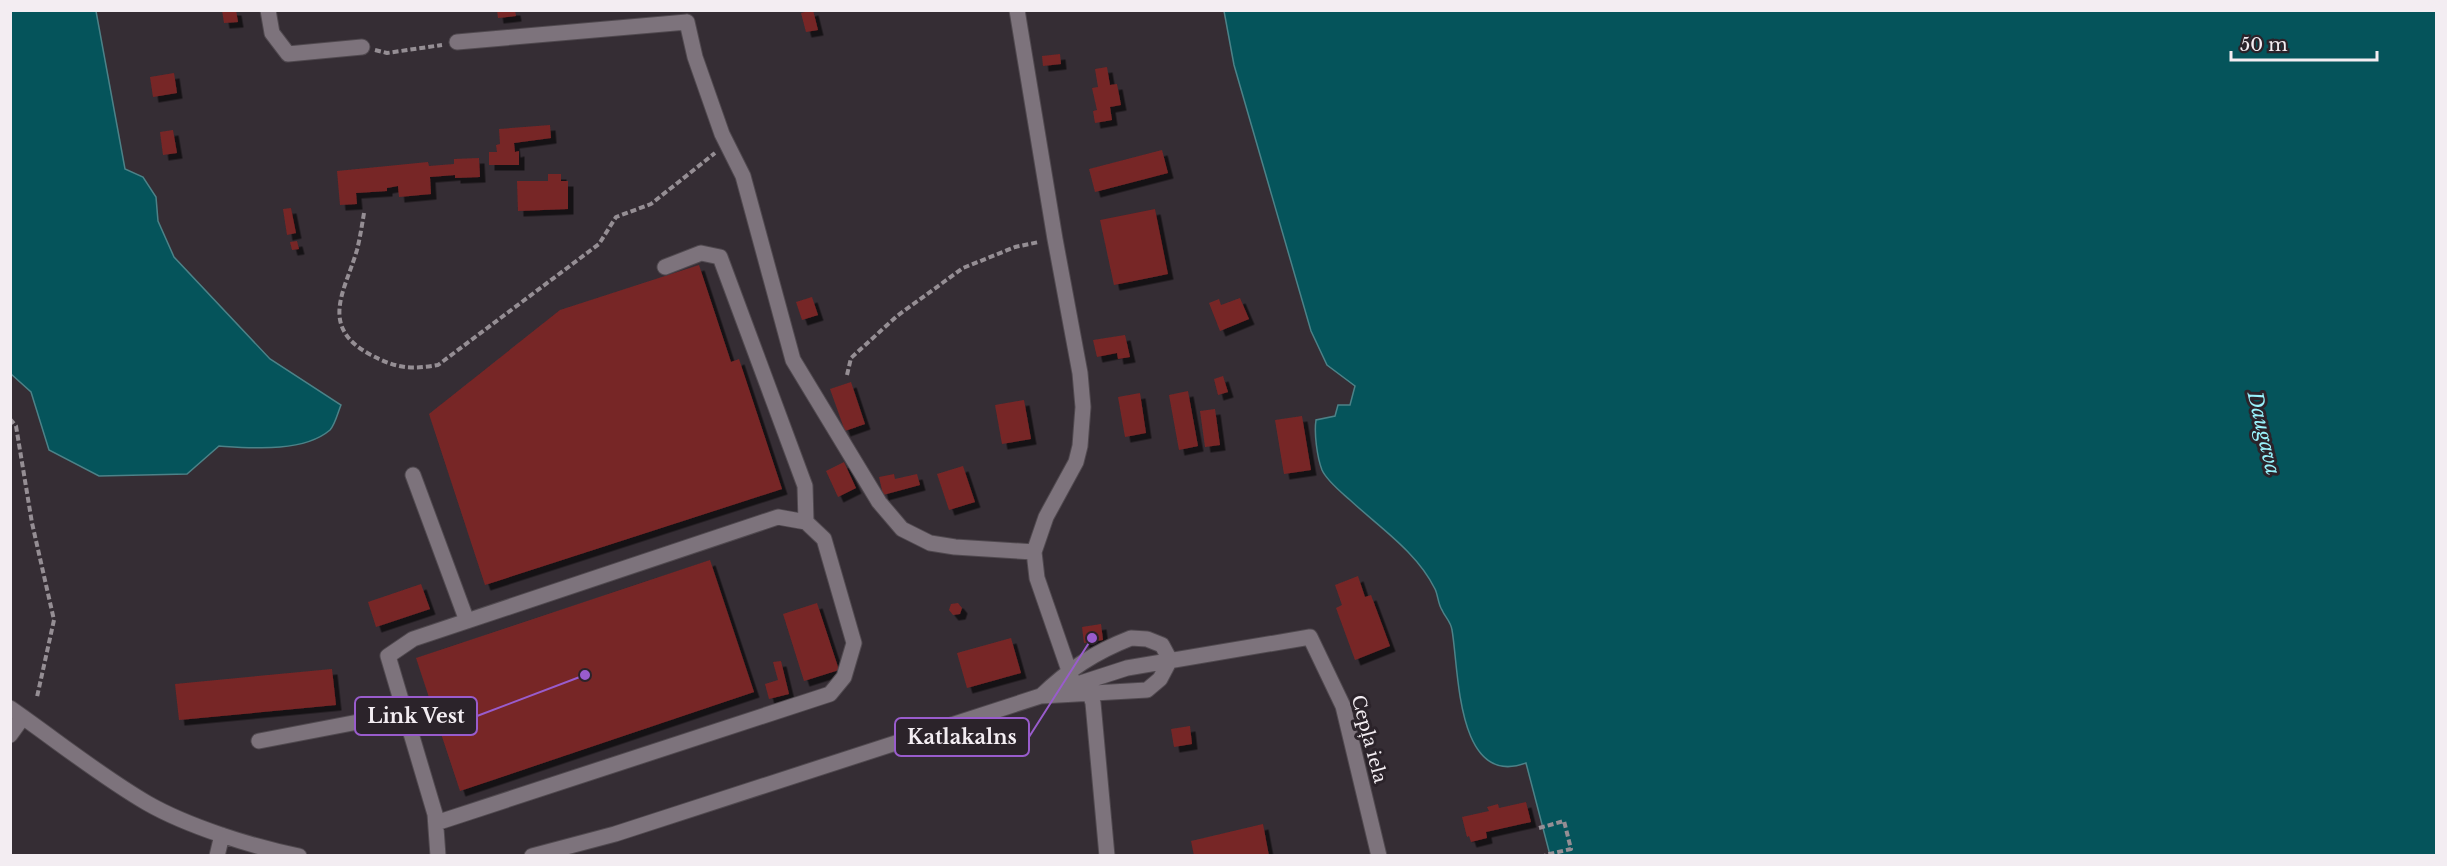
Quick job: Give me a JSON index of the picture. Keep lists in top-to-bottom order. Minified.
{"streets":{"street":["Cepļa iela"]},"water":["Daugava"],"places":["Katlakalns","Link Vest"],"scale_bar":"50 m"}
